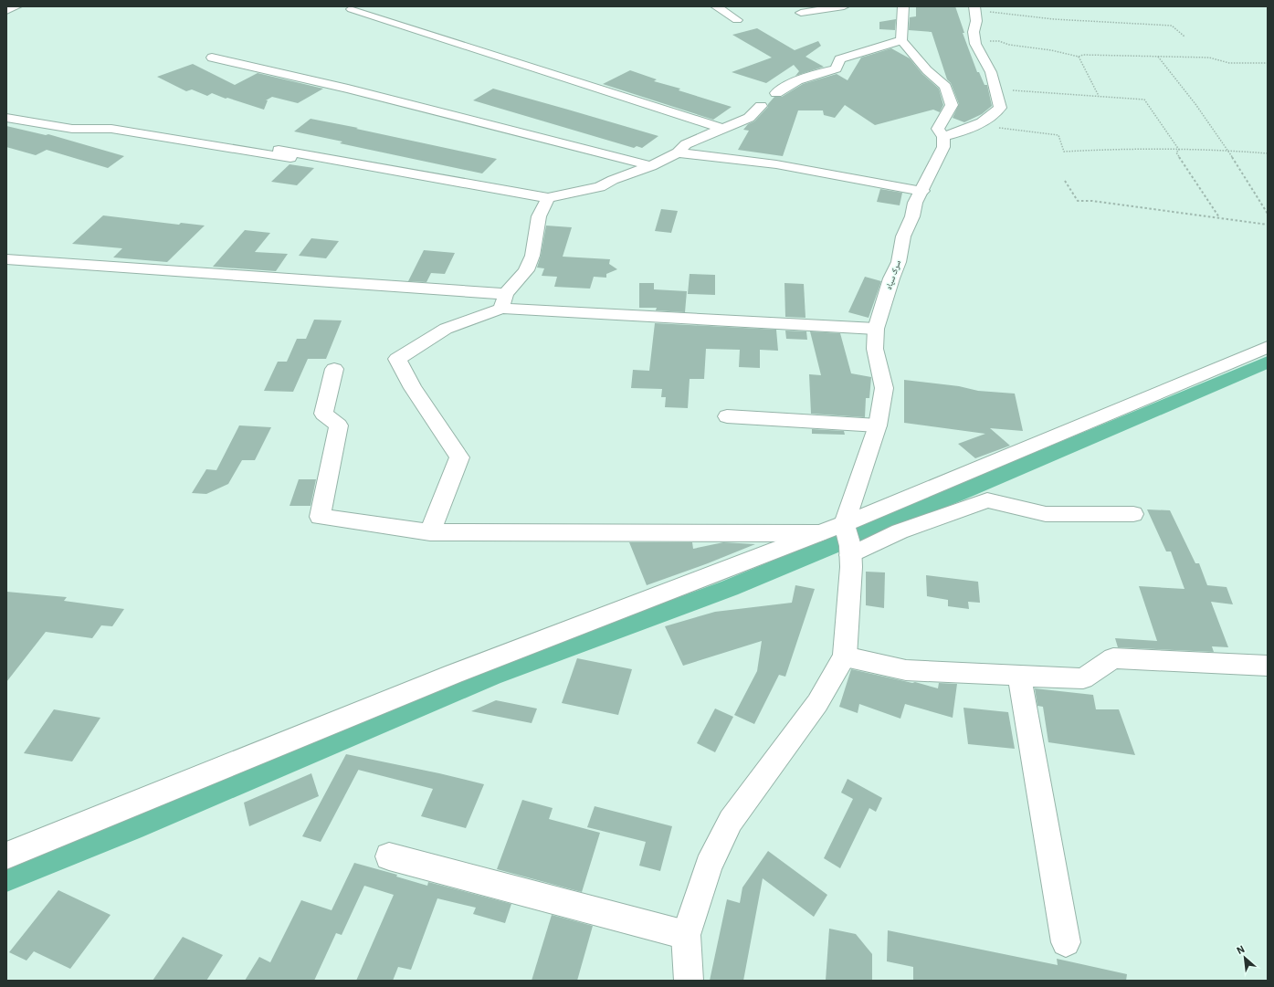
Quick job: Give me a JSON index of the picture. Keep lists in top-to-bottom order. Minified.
{"streets":{"street":["سرک سیاه"]},"north":"top left"}
